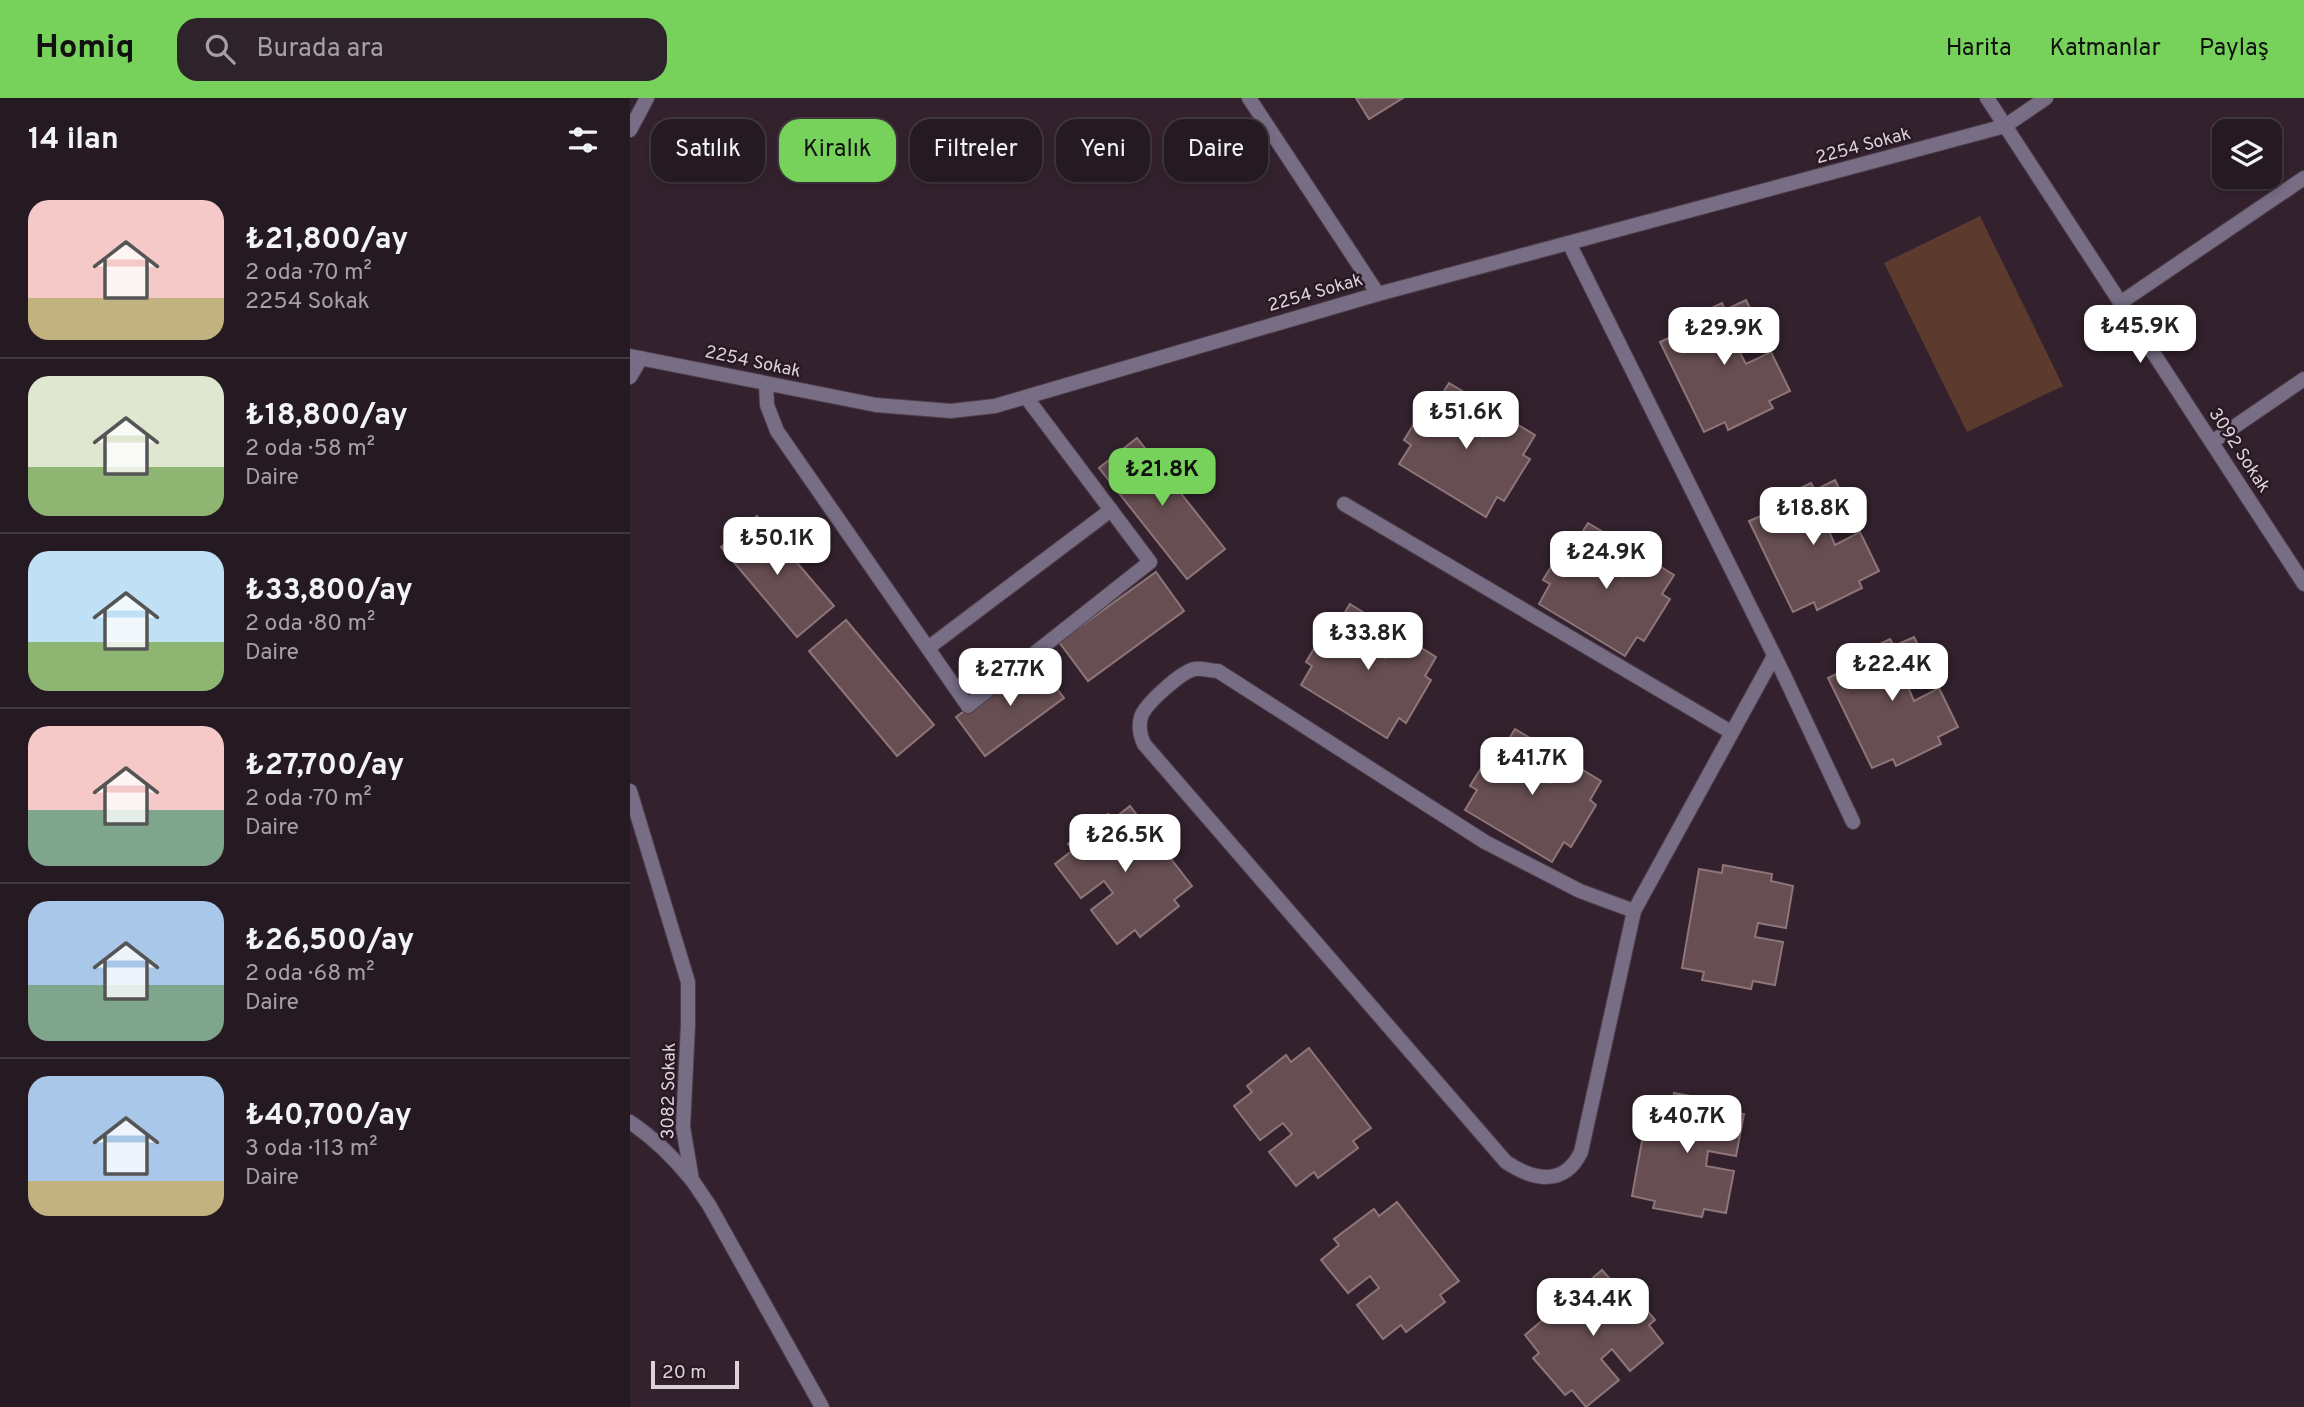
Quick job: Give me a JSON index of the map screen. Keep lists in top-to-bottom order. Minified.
{"streets":{"street":["2254 Sokak","3092 Sokak","3082 Sokak"]},"crossings":[["2254 Sokak","3092 Sokak"]],"scale_bar":"20 m","page":{"header":"Homiq","search":"Burada ara","nav":["Harita","Katmanlar","Paylaş"],"heading":"14 ilan","chip":["Satılık","Kiralık","Filtreler","Yeni","Daire"],"list":[{"name":"₺21,800/ay","note":"2 oda · 70 m² · 2254 Sokak"},{"name":"₺18,800/ay","note":"2 oda · 58 m² · Daire"},{"name":"₺33,800/ay","note":"2 oda · 80 m² · Daire"},{"name":"₺27,700/ay","note":"2 oda · 70 m² · Daire"},{"name":"₺26,500/ay","note":"2 oda · 68 m² · Daire"},{"name":"₺40,700/ay","note":"3 oda · 113 m² · Daire"}],"price":["₺45.9K","₺29.9K","₺51.6K","₺21.8K","₺18.8K","₺50.1K","₺24.9K","₺33.8K","₺22.4K","₺27.7K","₺41.7K","₺26.5K","₺40.7K","₺34.4K"],"scale":"20 m"}}
